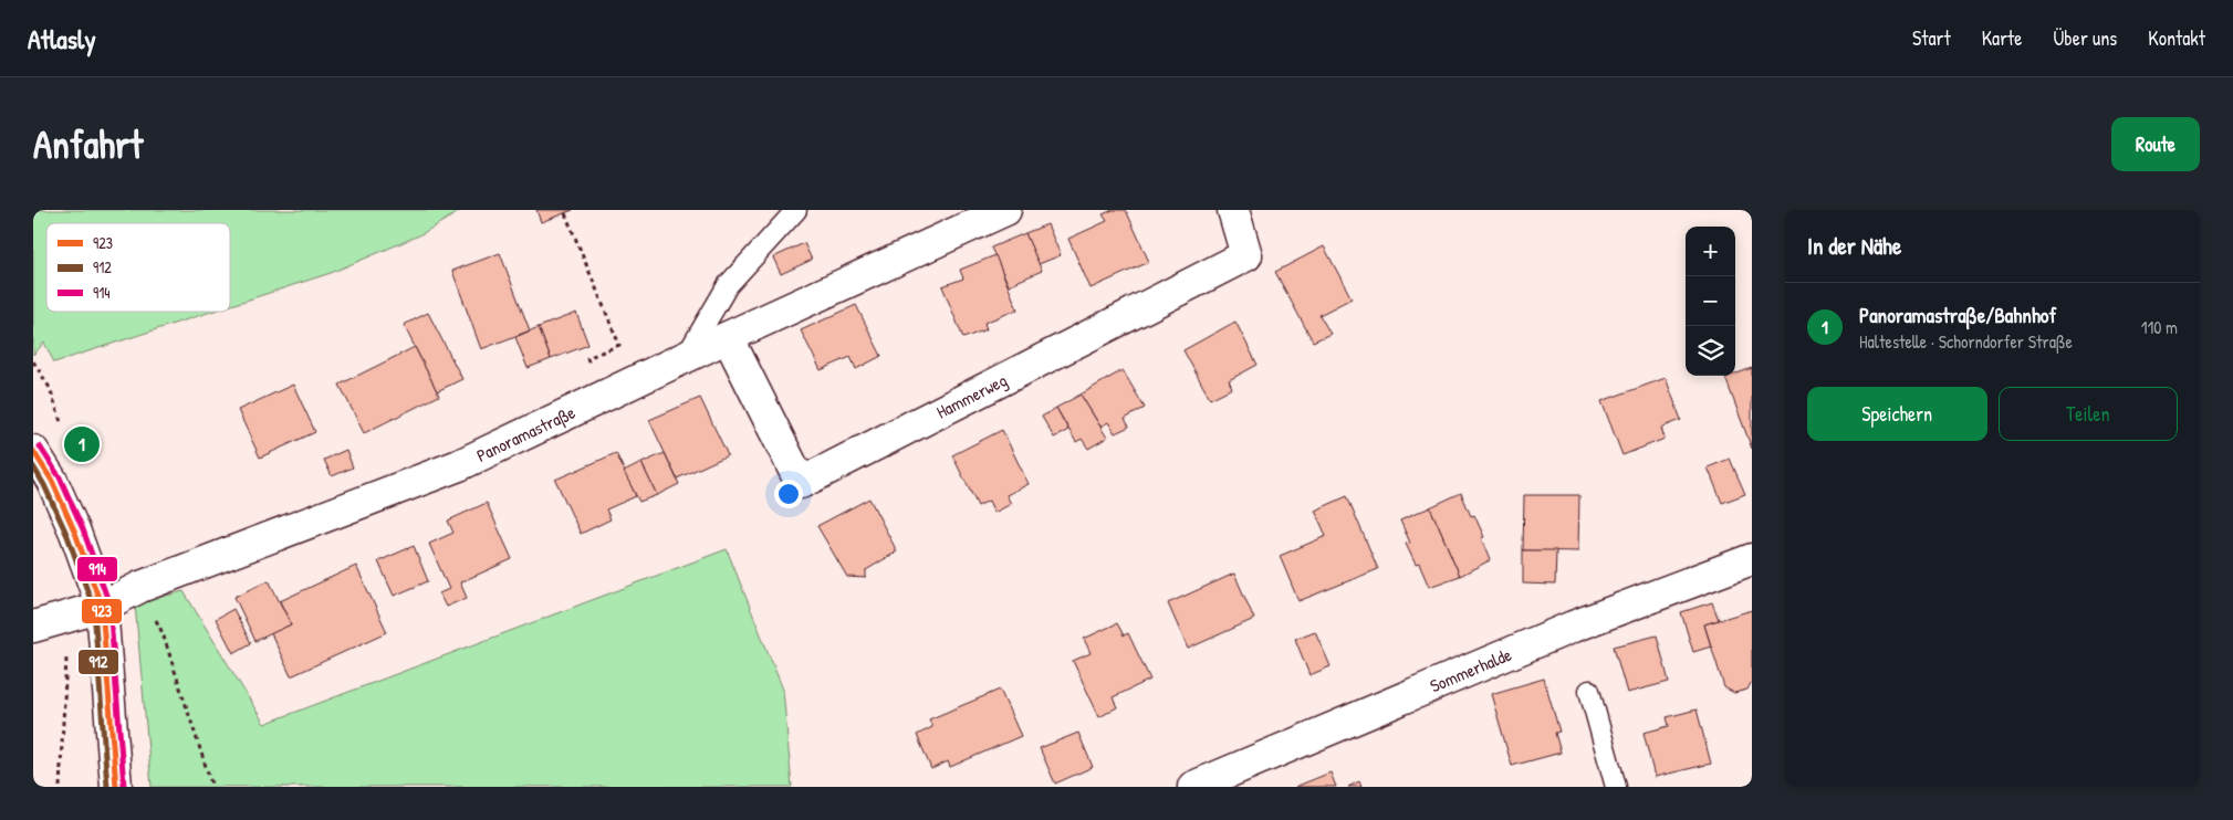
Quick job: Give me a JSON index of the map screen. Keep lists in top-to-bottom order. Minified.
{"streets":{"street":["Hammerweg","Panoramastraße","Sommerhalde"]},"crossings":[["Hammerweg","Panoramastraße"]],"lines":["transit line 914","transit line 923","transit line 912"],"legend":["923","912","914"],"page":{"header":"Atlasly","nav":["Start","Karte","Über uns","Kontakt"],"buttons":["Route",["Speichern","Teilen"]],"title":"Anfahrt","heading":"In der Nähe","map_buttons":["+","−"],"list":[{"mark":"1","name":"Panoramastraße/Bahnhof","note":"Haltestelle · Schorndorfer Straße","value":"110 m"}],"pins":"1"}}
